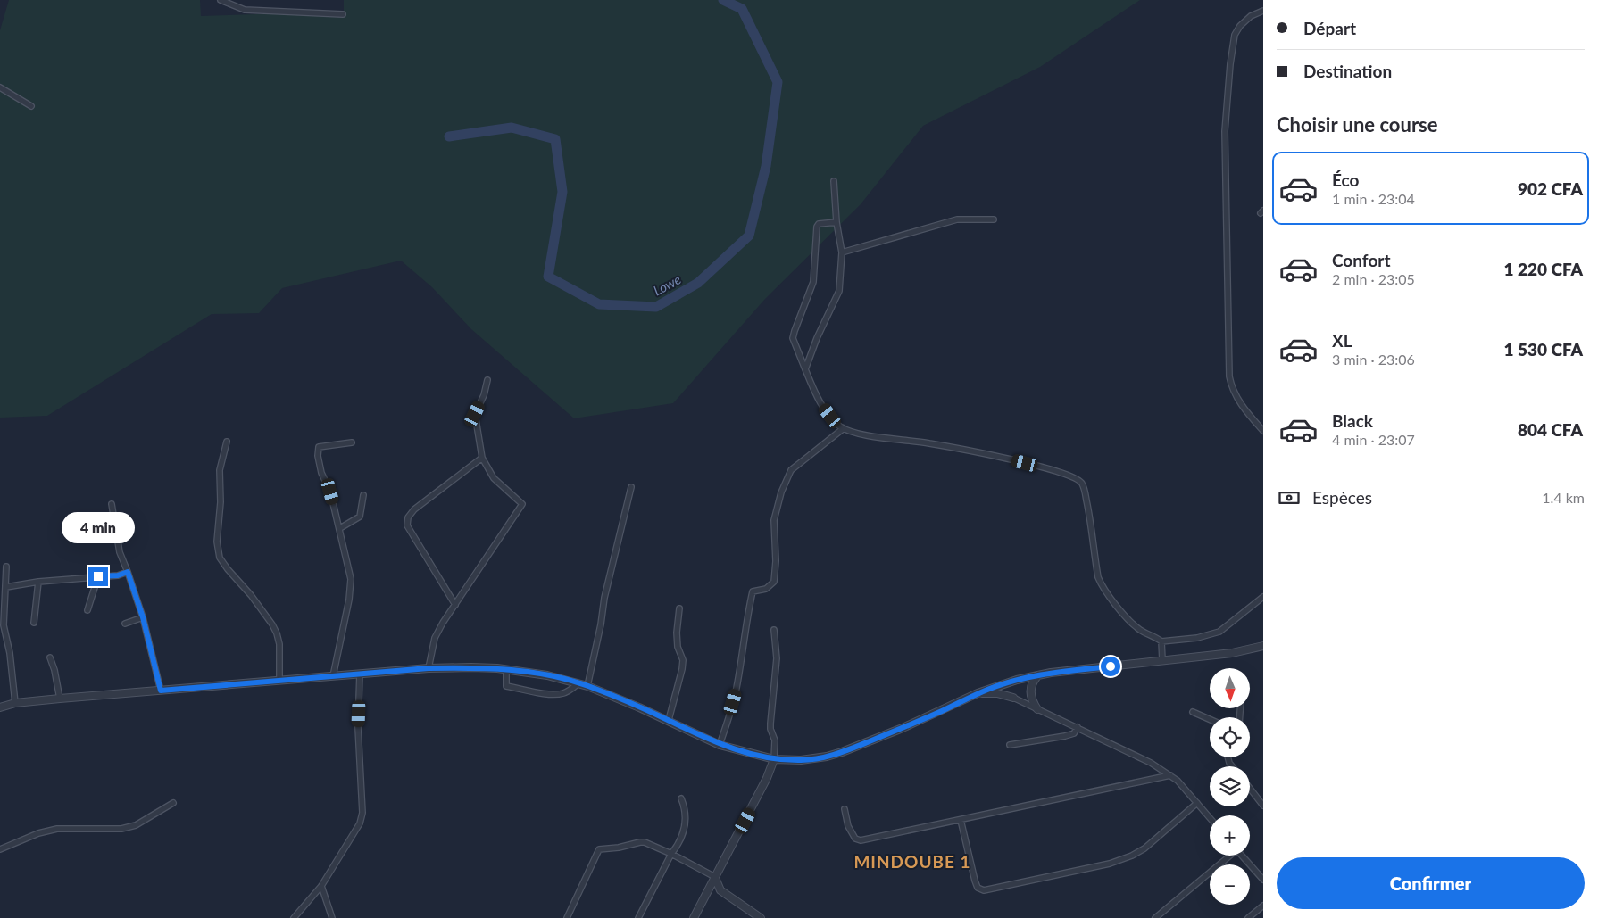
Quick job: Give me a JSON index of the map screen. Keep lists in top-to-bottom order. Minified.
{"districts":["MINDOUBE 1"],"water":["Lowe"],"north":"bottom","page":{"banner":["Départ","Destination"],"heading":"Choisir une course","list":[{"name":"Éco","note":"1 min · 23:04","value":"902 CFA"},{"name":"Confort","note":"2 min · 23:05","value":"1 220 CFA"},{"name":"XL","note":"3 min · 23:06","value":"1 530 CFA"},{"name":"Black","note":"4 min · 23:07","value":"804 CFA"}],"pay":["Espèces","1.4 km"],"bubble":"4 min","map_buttons":["+","−"],"buttons":"Confirmer"}}
